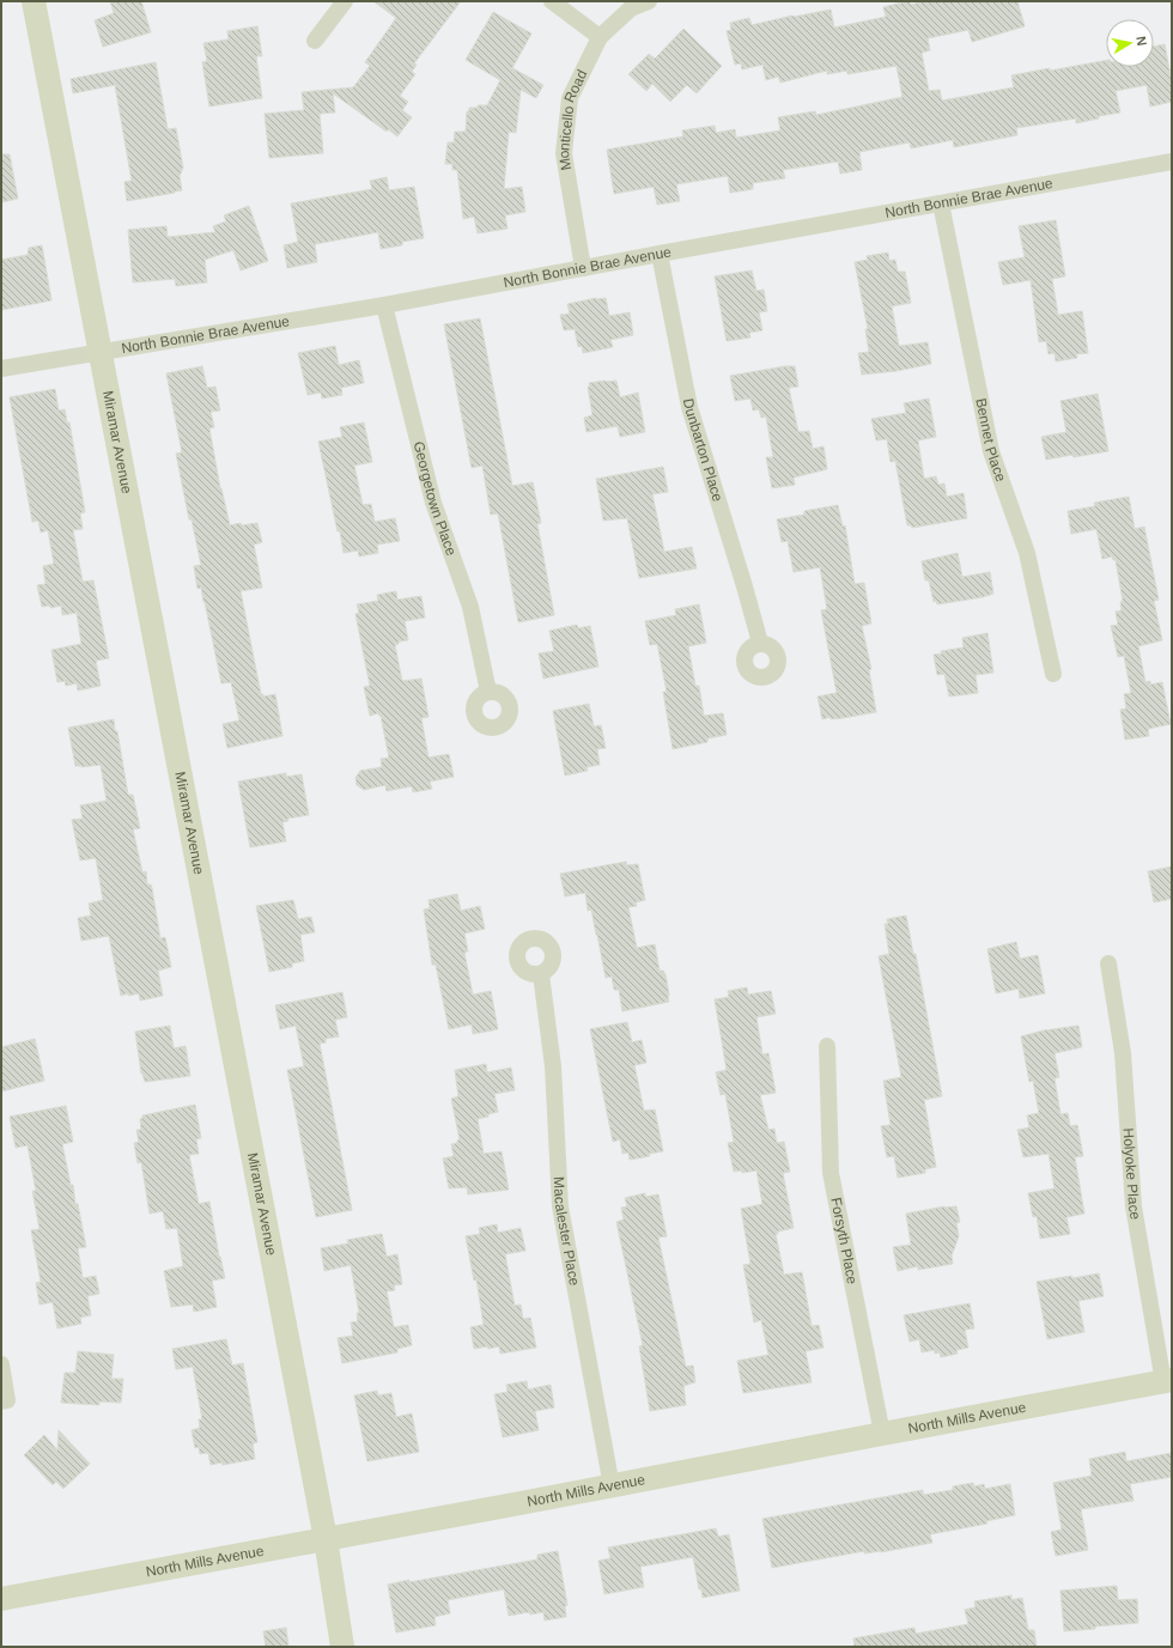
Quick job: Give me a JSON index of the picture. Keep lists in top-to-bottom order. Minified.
{"streets":{"street":["Monticello Road","North Bonnie Brae Avenue","Bennet Place","Miramar Avenue","Dunbarton Place","Georgetown Place","Holyoke Place","Macalester Place","Forsyth Place","North Mills Avenue"]},"crossings":[["Monticello Road","North Bonnie Brae Avenue"],["North Bonnie Brae Avenue","Bennet Place"],["North Bonnie Brae Avenue","Miramar Avenue"],["North Bonnie Brae Avenue","Dunbarton Place"],["North Bonnie Brae Avenue","Georgetown Place"],["Miramar Avenue","North Mills Avenue"],["Holyoke Place","North Mills Avenue"],["Macalester Place","North Mills Avenue"],["Forsyth Place","North Mills Avenue"]],"north":"right"}
